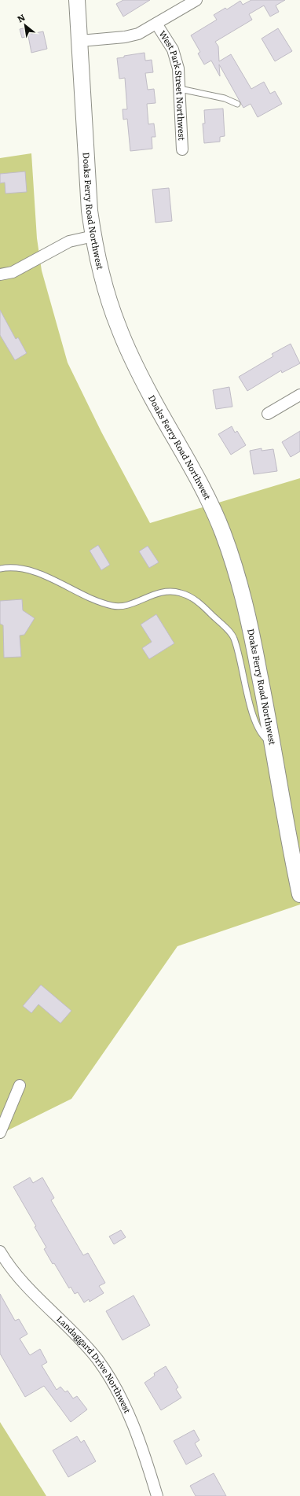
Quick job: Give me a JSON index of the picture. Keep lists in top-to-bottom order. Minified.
{"streets":{"main road":["Doaks Ferry Road Northwest"],"street":["West Park Street Northwest","Landaggard Drive Northwest"]},"north":"top left"}
